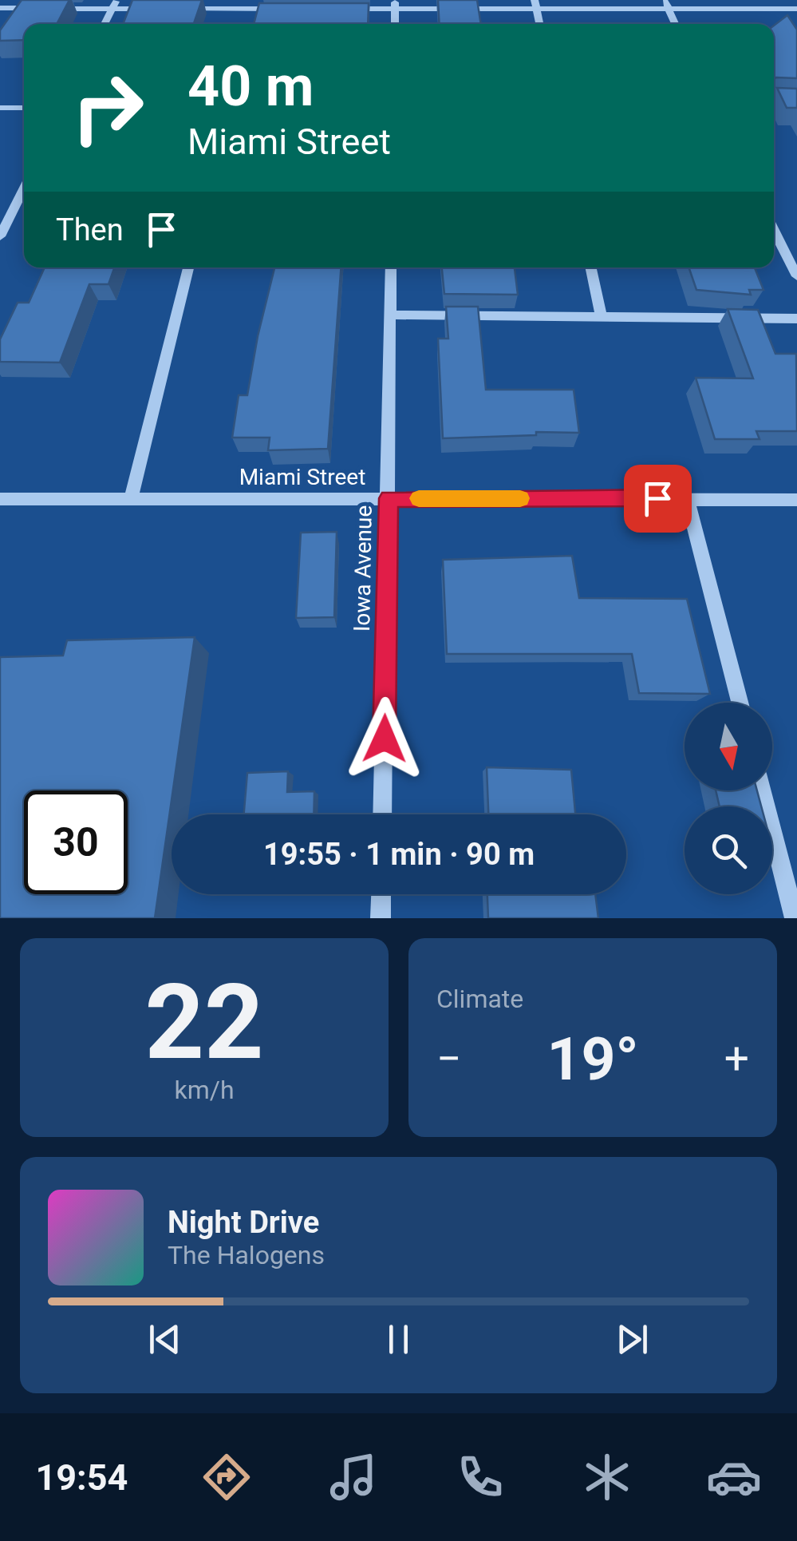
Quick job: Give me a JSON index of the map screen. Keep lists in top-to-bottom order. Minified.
{"streets":{"street":["Miami Street","Iowa Avenue"]},"crossings":[["Miami Street","Iowa Avenue"]],"north":"bottom","page":{"turn":["40 m","Miami Street"],"then":"Then","limit":"30","trip":"19:55 · 1 min · 90 m","tile":[["22","km/h"],"Climate"],"heat":["−","19°","+"],"song":["Night Drive","The Halogens"],"tabs":"19:54"}}
